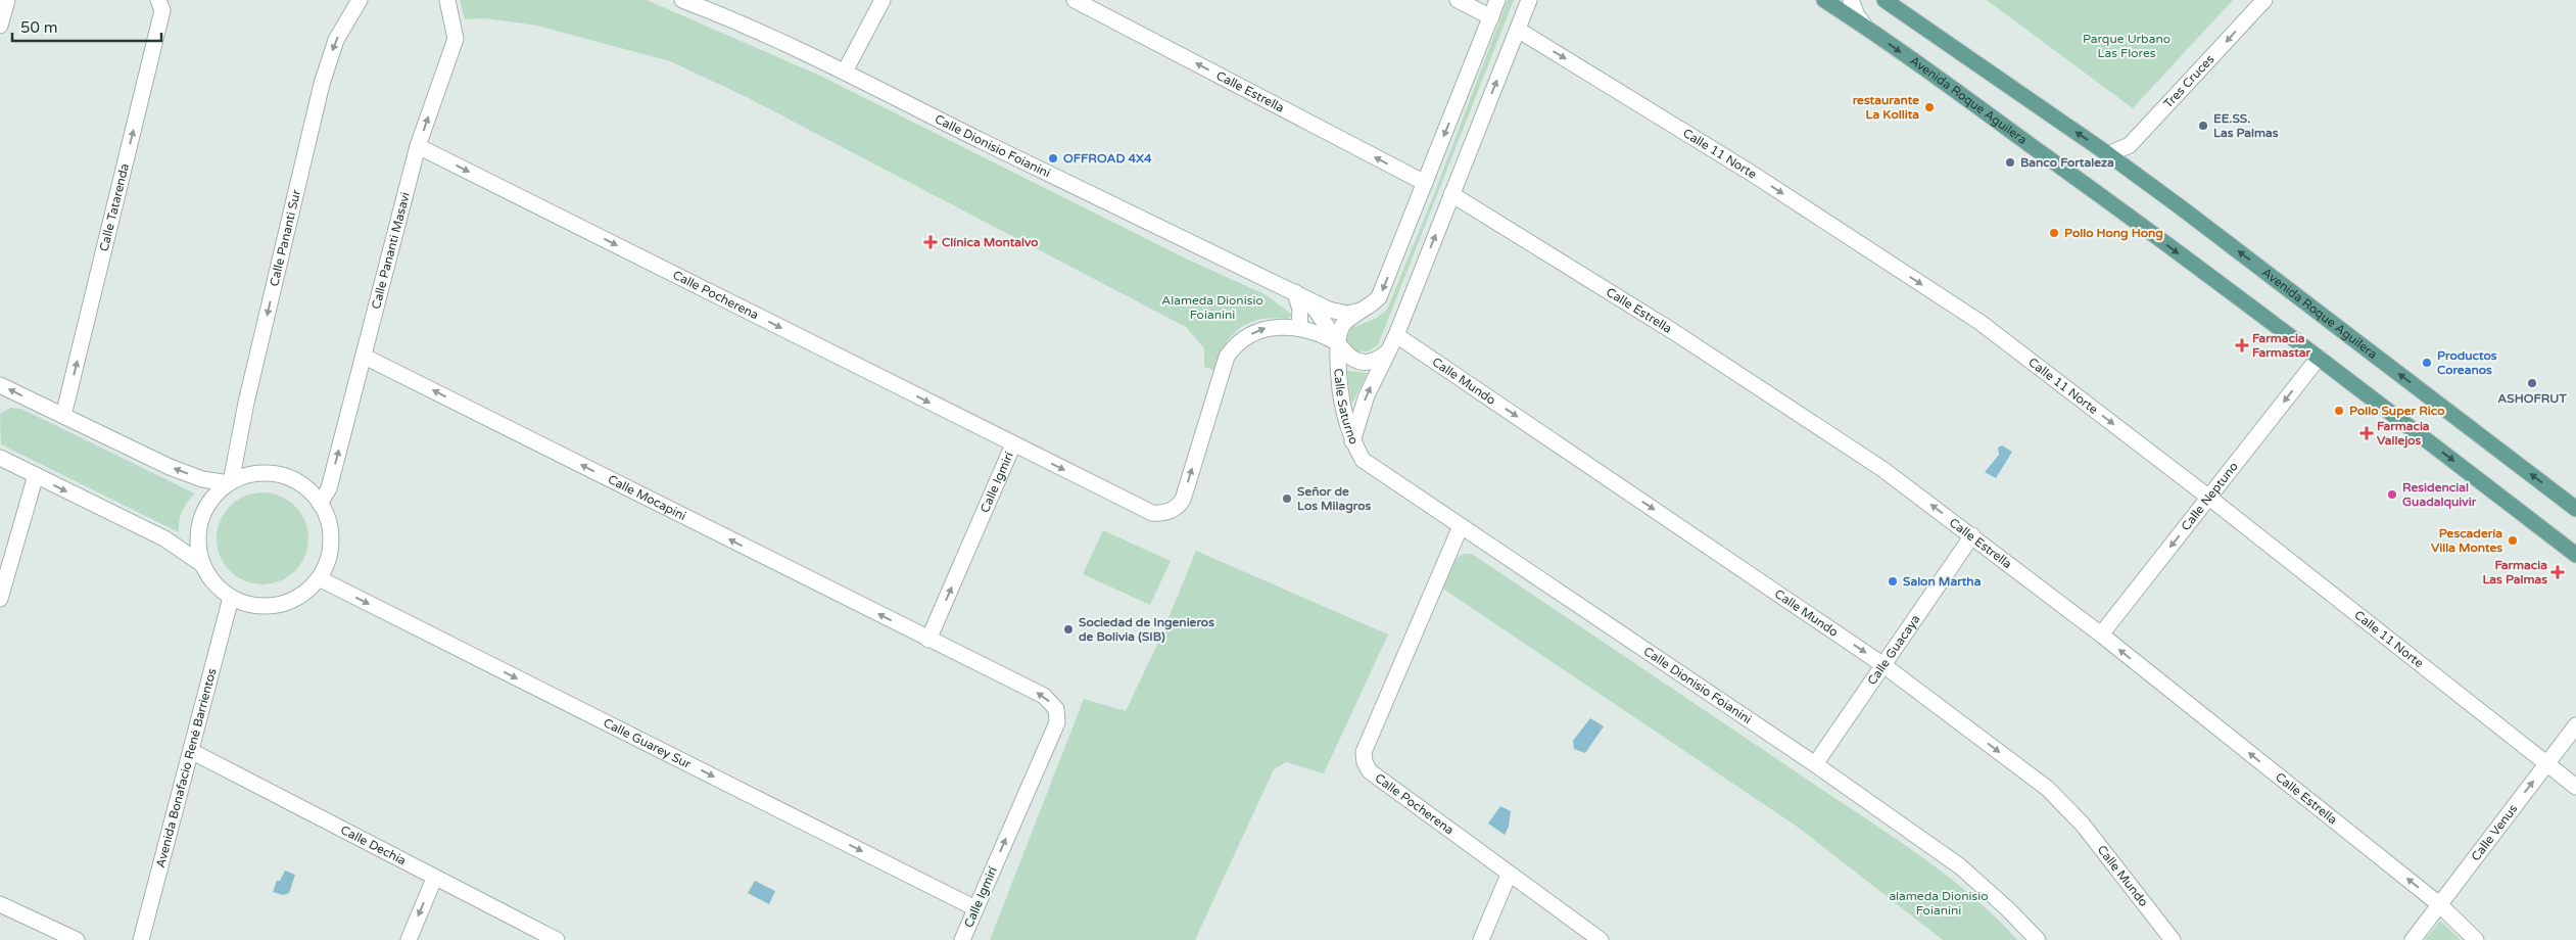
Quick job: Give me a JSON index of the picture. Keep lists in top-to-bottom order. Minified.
{"streets":{"main road":["Avenida Roque Aguilera"],"street":["Tres Cruces","Calle Estrella","Calle Dionisio Foianini","Calle 11 Norte","Calle Tatarenda","Calle Pananti Sur","Calle Pananti Masavi","Calle Pocherena","Calle Mundo","Calle Saturno","Calle Igmirí","Calle Neptuno","Calle Mocapini","Calle Guacaya","Calle Guarey Sur","Avenida Bonafacio René Barrientos","Calle Venus","Calle Dechia"]},"crossings":[["Tres Cruces","Avenida Roque Aguilera"],["Calle Estrella","Calle Saturno"],["Calle Estrella","Calle Neptuno"],["Calle Estrella","Calle Guacaya"],["Calle Estrella","Calle Venus"],["Avenida Roque Aguilera","Calle Neptuno"],["Calle Dionisio Foianini","Calle Pocherena"],["Calle Dionisio Foianini","Calle Saturno"],["Calle Dionisio Foianini","Calle Igmirí"],["Calle Dionisio Foianini","Calle Guacaya"],["Calle 11 Norte","Calle Saturno"],["Calle 11 Norte","Calle Neptuno"],["Calle 11 Norte","Calle Venus"],["Calle Pananti Sur","Calle Pananti Masavi"],["Calle Pananti Sur","Calle Guarey Sur"],["Calle Pananti Sur","Avenida Bonafacio René Barrientos"],["Calle Pananti Masavi","Calle Pocherena"],["Calle Pananti Masavi","Calle Mocapini"],["Calle Pananti Masavi","Calle Guarey Sur"],["Calle Pananti Masavi","Avenida Bonafacio René Barrientos"],["Calle Pocherena","Calle Igmirí"],["Calle Mundo","Calle Saturno"],["Calle Mundo","Calle Guacaya"],["Calle Saturno","Calle Igmirí"],["Calle Igmirí","Calle Mocapini"],["Calle Igmirí","Calle Guarey Sur"],["Calle Guarey Sur","Avenida Bonafacio René Barrientos"],["Avenida Bonafacio René Barrientos","Calle Dechia"]],"one_way":["Tres Cruces","Calle Estrella","Calle 11 Norte","Calle Tatarenda","Calle Pananti Sur","Calle Pananti Masavi","Calle Pocherena","Calle Mundo","Calle Neptuno","Calle Mocapini","Calle Guarey Sur","Calle Venus"],"parks":["Parque Urbano Las Flores","Alameda Dionisio Foianini","alameda Dionisio Foianini"],"places":{"other":["restaurante La Kollita","EE.SS. Las Palmas","OFFROAD 4X4","Banco Fortaleza","Pollo Hong Hong","Productos Coreanos","ASHOFRUT","Pollo Super Rico","Residencial Guadalquivir","Señor de Los Milagros","Pescadería Villa Montes","Salon Martha","Sociedad de Ingenieros de Bolivia (SIB)"],"health":["Clínica Montalvo","Farmacia Farmastar","Farmacia Vallejos","Farmacia Las Palmas"]},"scale_bar":"50 m"}
